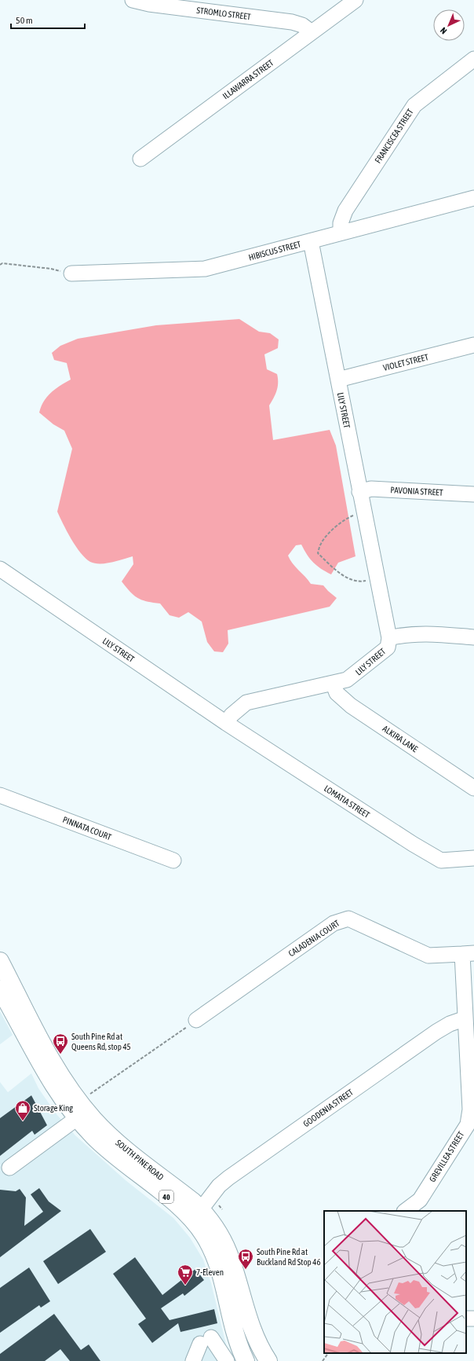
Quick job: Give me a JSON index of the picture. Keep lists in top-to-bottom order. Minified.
{"streets":{"main road":["SOUTH PINE ROAD","40"],"street":["STROMLO STREET","ILLAWARRA STREET","FRANCISCEA STREET","HIBISCUS STREET","VIOLET STREET","LILY STREET","PAVONIA STREET","ALKIRA LANE","LOMATIA STREET","PINNATA COURT","CALADENIA COURT","GOODENIA STREET","GREVILLEA STREET"]},"crossings":[["STROMLO STREET","ILLAWARRA STREET"],["FRANCISCEA STREET","HIBISCUS STREET"],["HIBISCUS STREET","LILY STREET"],["VIOLET STREET","LILY STREET"],["LILY STREET","PAVONIA STREET"],["LILY STREET","ALKIRA LANE"],["LILY STREET","LOMATIA STREET"],["CALADENIA COURT","GREVILLEA STREET"],["GOODENIA STREET","GREVILLEA STREET"],["GOODENIA STREET","SOUTH PINE ROAD"]],"places":{"bus stop":["South Pine Rd at Queens Rd, stop 45","South Pine Rd at Buckland Rd Stop 46"],"shop":["Storage King"],"supermarket":["7-Eleven"]},"scale_bar":"50 m","north":"bottom left"}
